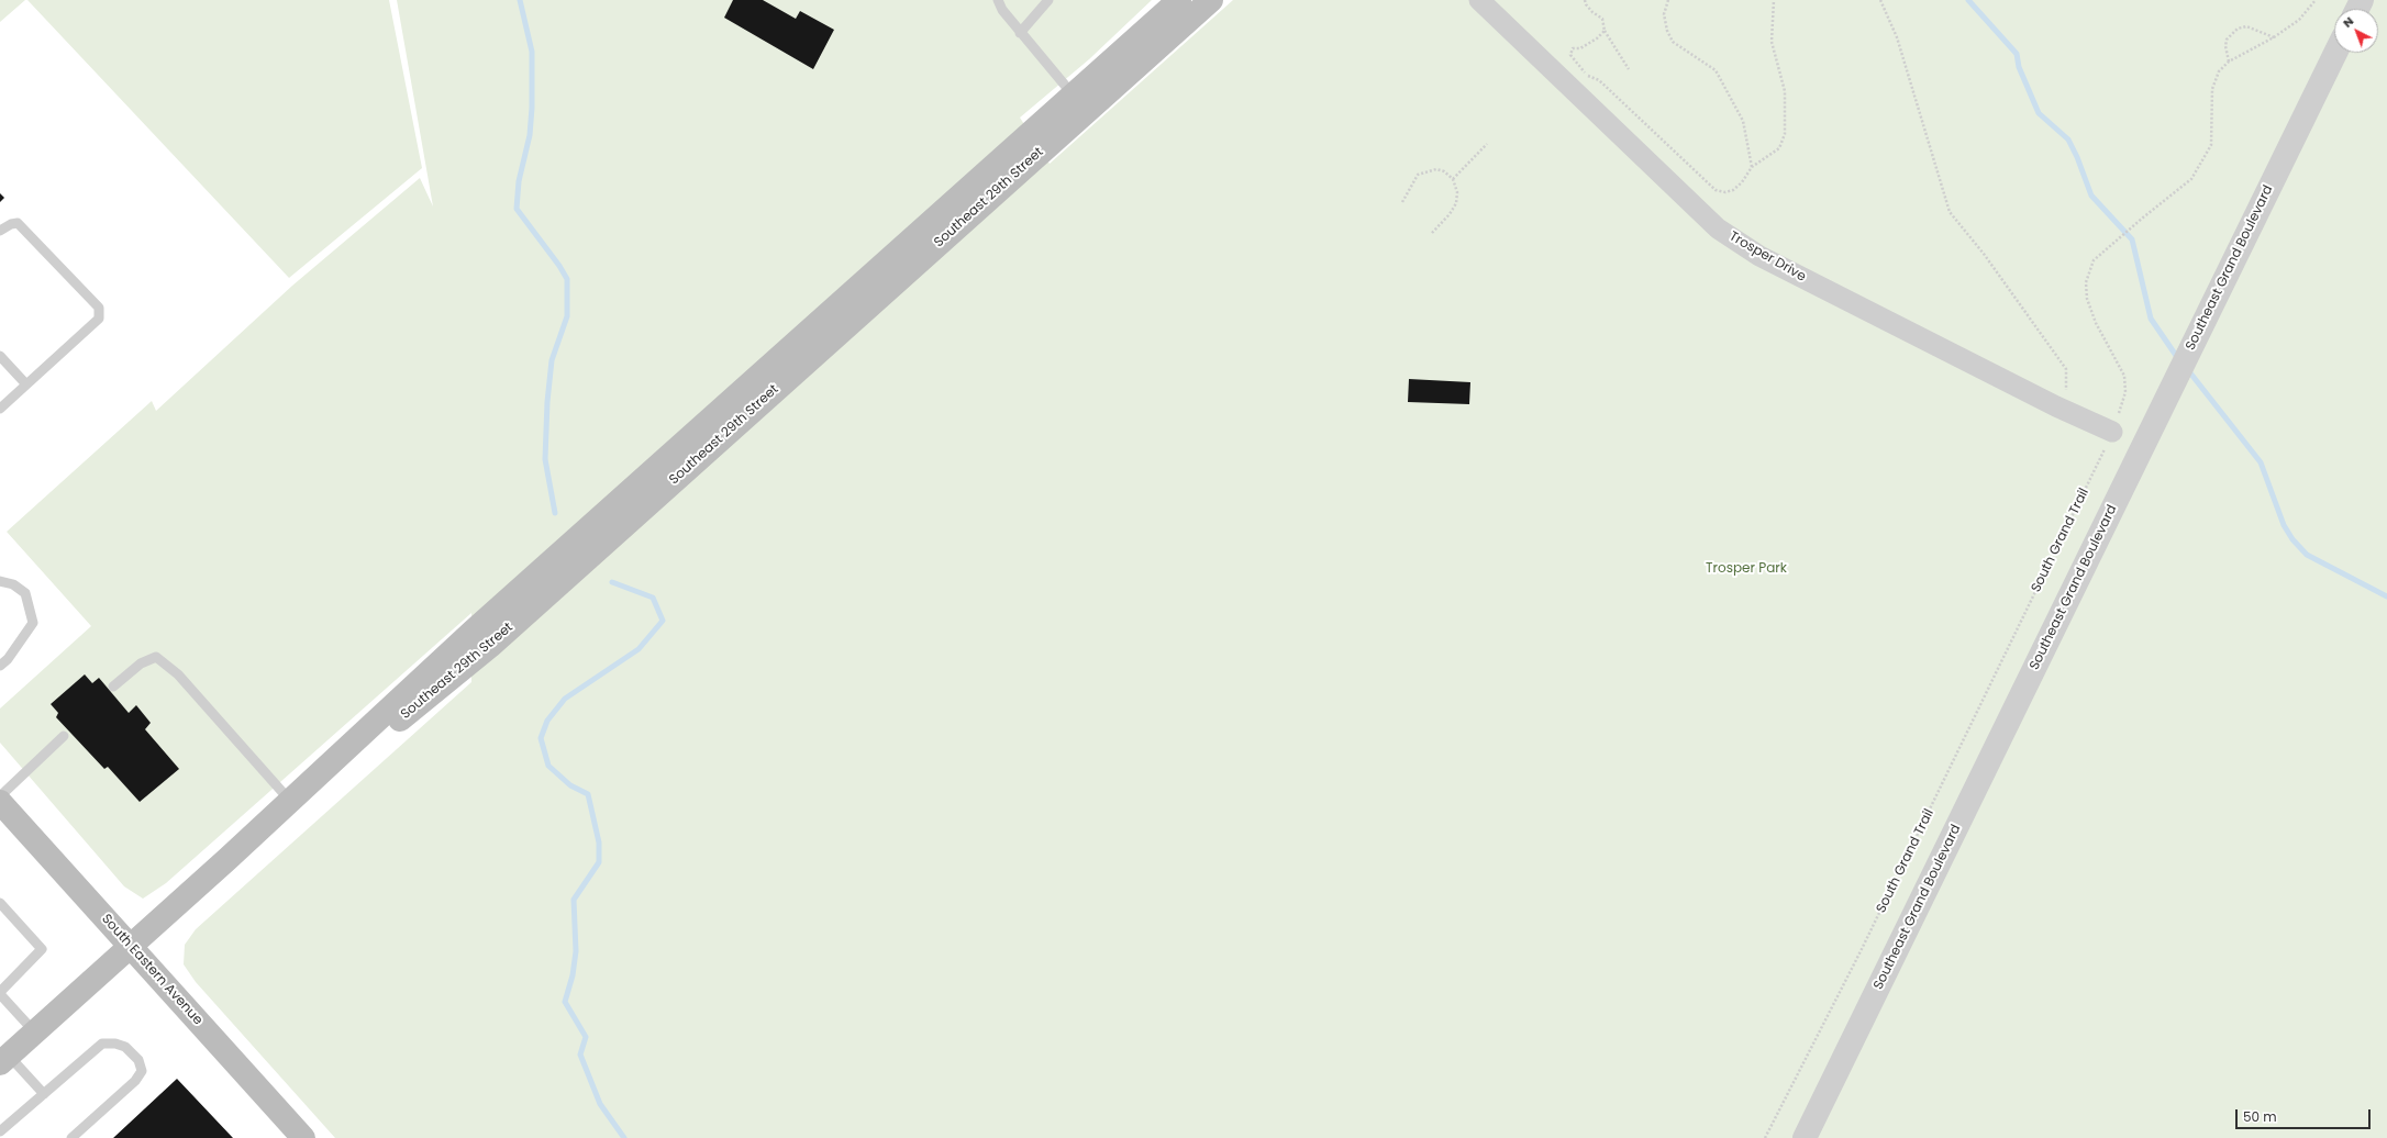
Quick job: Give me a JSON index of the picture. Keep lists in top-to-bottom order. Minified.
{"streets":{"main road":["Southeast 29th Street","South Eastern Avenue"],"street":["Trosper Drive","Southeast Grand Boulevard"],"path":["South Grand Trail"]},"crossings":[["Southeast 29th Street","South Eastern Avenue"],["Trosper Drive","South Grand Trail"]],"parks":["Trosper Park"],"scale_bar":"50 m","north":"top left"}
